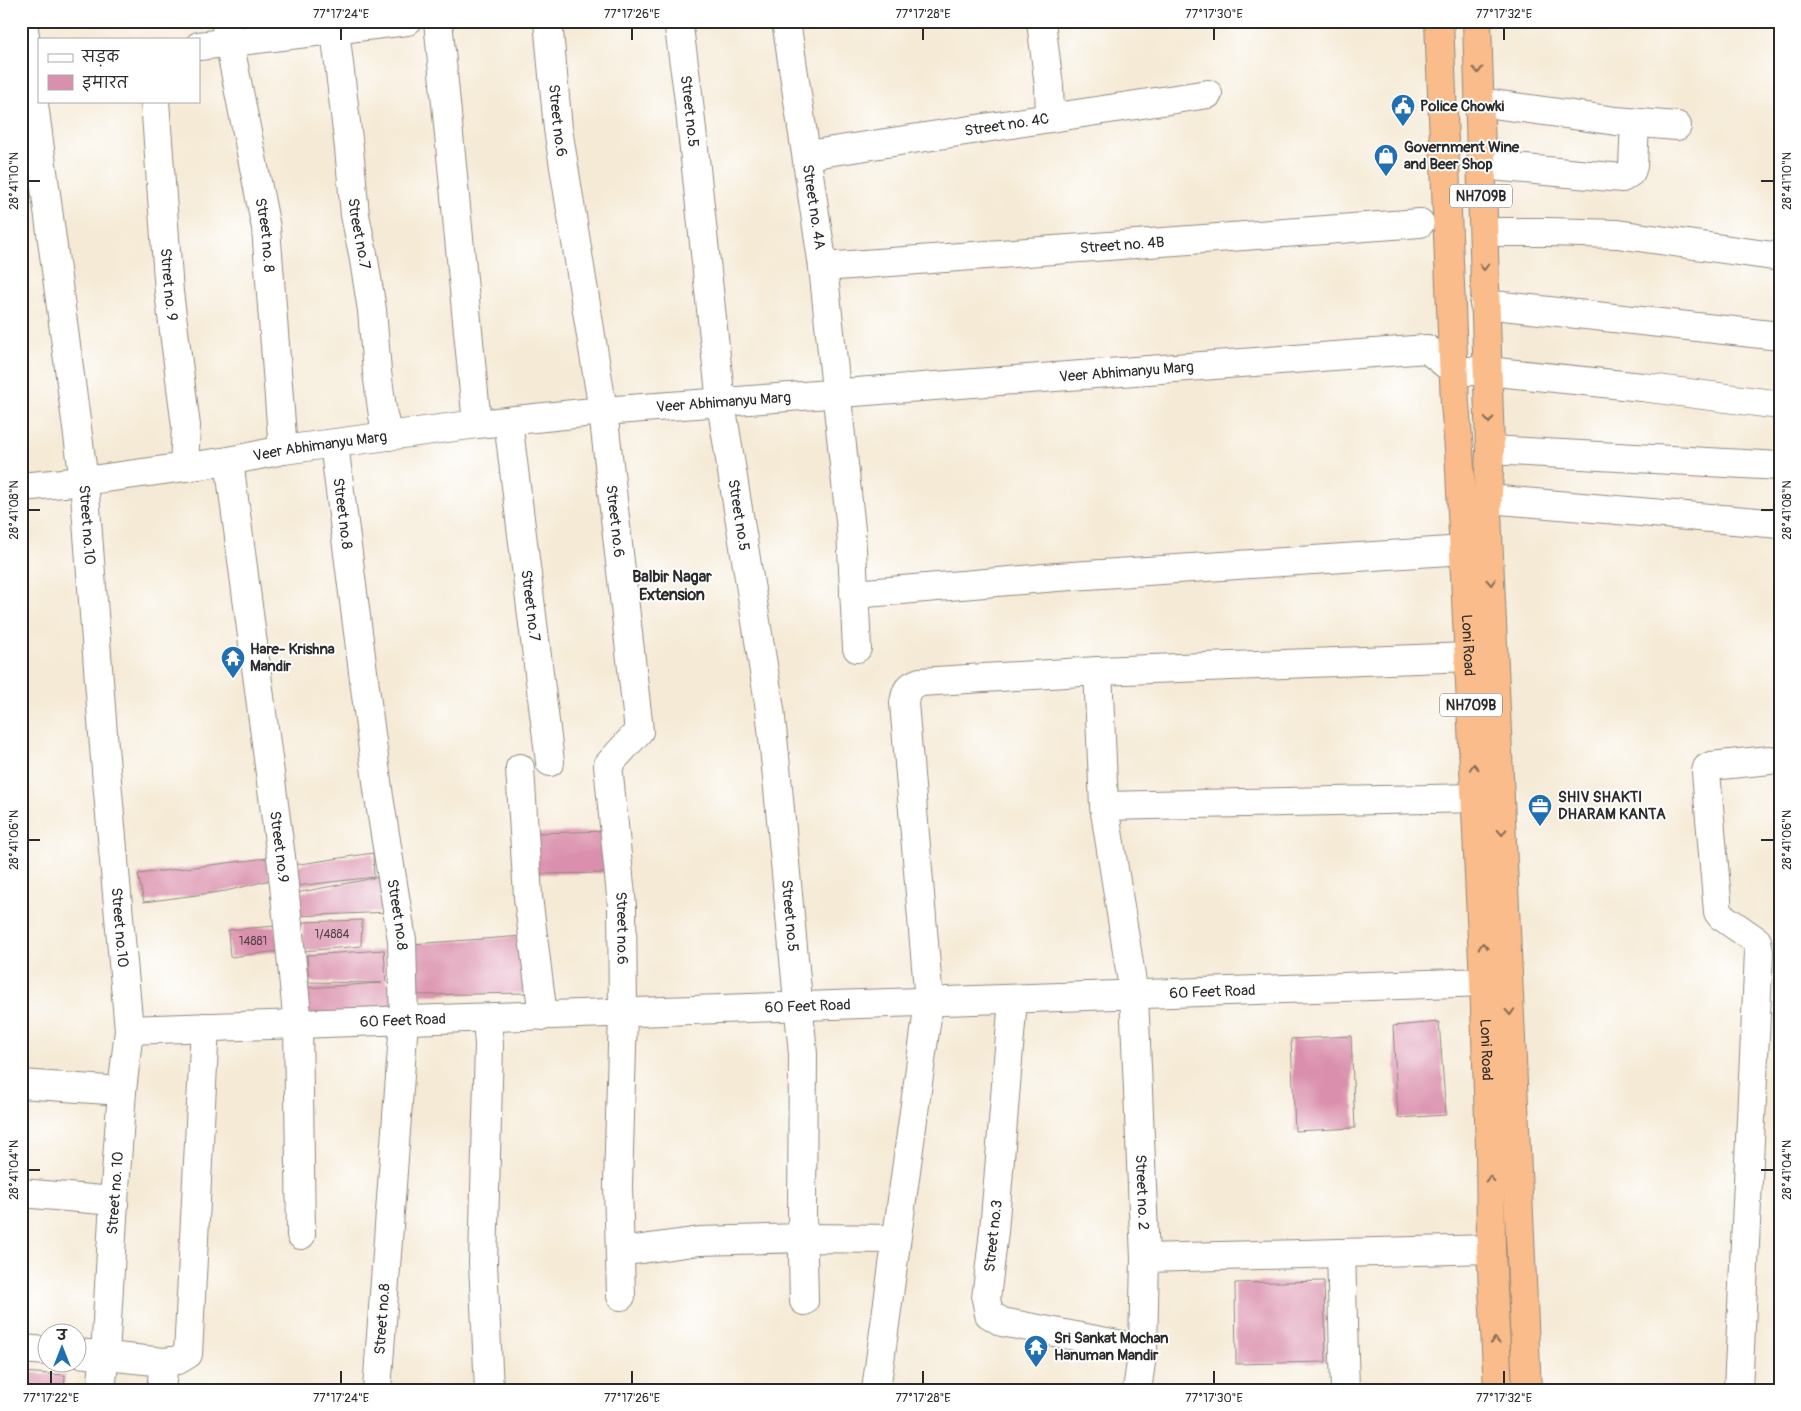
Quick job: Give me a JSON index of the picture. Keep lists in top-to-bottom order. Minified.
{"streets":{"highway":["NH709B","Loni Road"],"street":["Street no.5","Street no.6","Street no. 4C","Street no. 4A","Street no.7","Street no. 8","Street no. 4B","Strret no. 9","Veer Abhimanyu Marg","Street no.8","Street no.10","Street no.9","60 Feet Road","Street no. 2","Street no. 10","Street no.3"]},"crossings":[["Street no.5","Veer Abhimanyu Marg"],["Street no.5","60 Feet Road"],["Street no.6","Veer Abhimanyu Marg"],["Street no.6","60 Feet Road"],["Street no. 4C","Street no. 4A"],["Street no. 4A","Street no. 4B"],["Street no. 4A","Veer Abhimanyu Marg"],["Street no.7","Veer Abhimanyu Marg"],["Street no. 8","Veer Abhimanyu Marg"],["Strret no. 9","Veer Abhimanyu Marg"],["Veer Abhimanyu Marg","Street no.8"],["Veer Abhimanyu Marg","Street no.10"],["Veer Abhimanyu Marg","Loni Road"],["Veer Abhimanyu Marg","Street no.9"],["Street no.8","60 Feet Road"],["Street no.10","60 Feet Road"],["Street no.10","Street no. 10"],["Loni Road","60 Feet Road"],["Street no.9","60 Feet Road"],["60 Feet Road","Street no. 2"],["60 Feet Road","Street no. 10"],["60 Feet Road","Street no.3"],["Street no. 2","Street no.3"]],"districts":["Balbir Nagar Extension"],"places":{"public building":["Police Chowki"],"shop":["Government Wine and Beer Shop"],"temple":["Hare- Krishna Mandir","Sri Sankat Mochan Hanuman Mandir"],"office":["SHIV SHAKTI DHARAM KANTA"]},"house_numbers":["1/4884","14881"],"legend":["सड़क","इमारत"],"north":"top","coordinates":["77°17'24\"E","77°17'26\"E","77°17'28\"E","77°17'30\"E","77°17'32\"E","28°41'10\"N","28°41'08\"N","28°41'06\"N","28°41'04\"N","77°17'22\"E"]}
